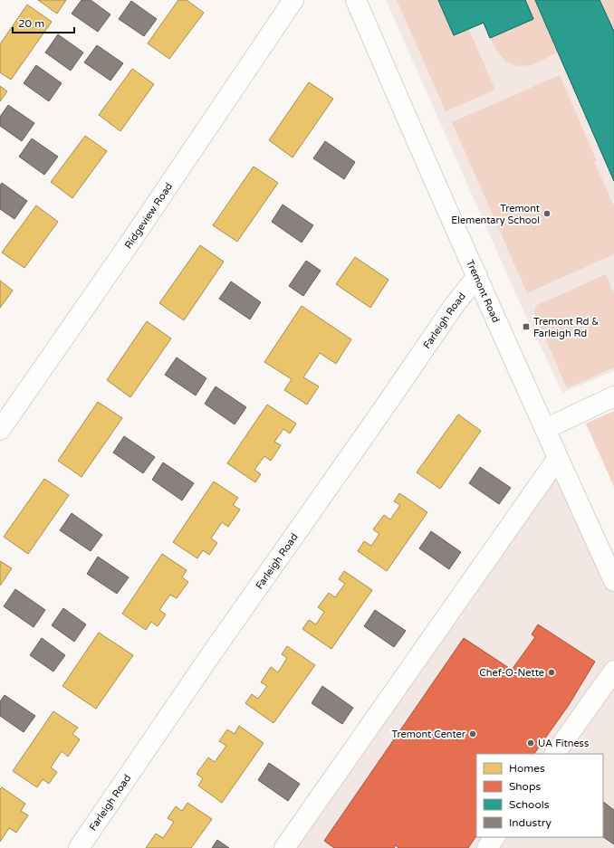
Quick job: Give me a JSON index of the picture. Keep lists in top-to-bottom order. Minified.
{"streets":{"street":["Ridgeview Road","Tremont Road","Farleigh Road"]},"crossings":[["Tremont Road","Farleigh Road"]],"places":{"other":["Tremont Elementary School","Chef-O-Nette","Tremont Center","UA Fitness"],"transit":["Tremont Rd & Farleigh Rd"]},"legend":["Homes","Shops","Schools","Industry"],"scale_bar":"20 m"}
